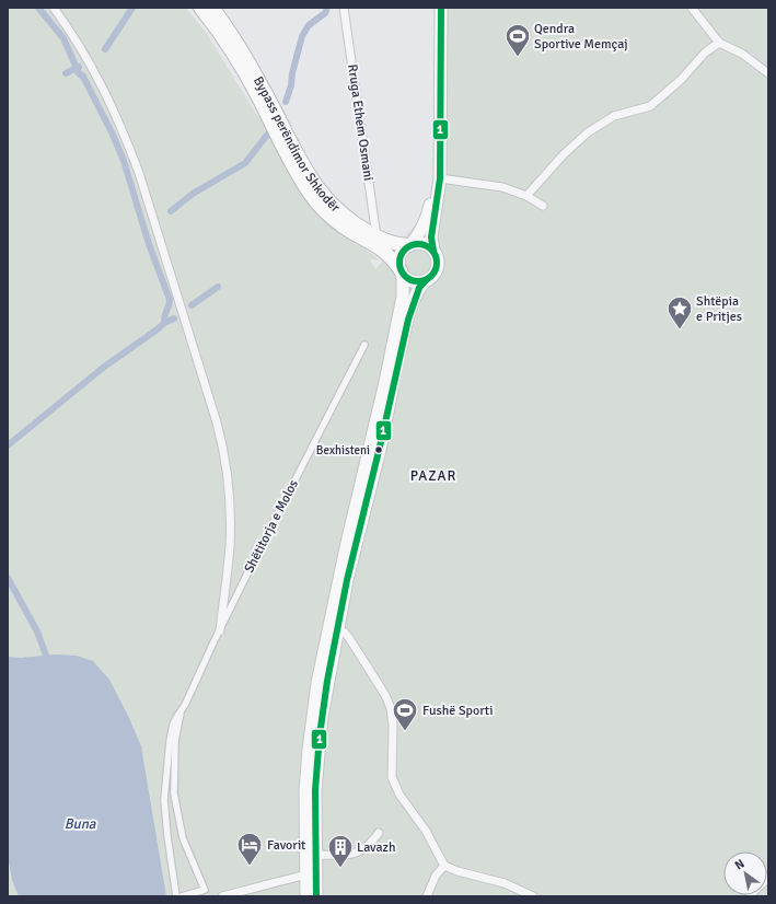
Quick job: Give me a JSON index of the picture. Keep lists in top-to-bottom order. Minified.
{"streets":{"highway":["Bypass perëndimor Shkodër"],"street":["Rruga Ethem Osmani","Shëtitorja e Molos"]},"crossings":[["Rruga Ethem Osmani","Bypass perëndimor Shkodër"]],"districts":["PAZAR"],"water":["Buna"],"places":{"sports":["Qendra Sportive Memçaj","Fushë Sporti"],"place":["Shtëpia e Pritjes"],"other":["Bexhisteni"],"hotel":["Favorit"],"building":["Lavazh"]},"lines":["transit line 1"],"north":"top left"}
